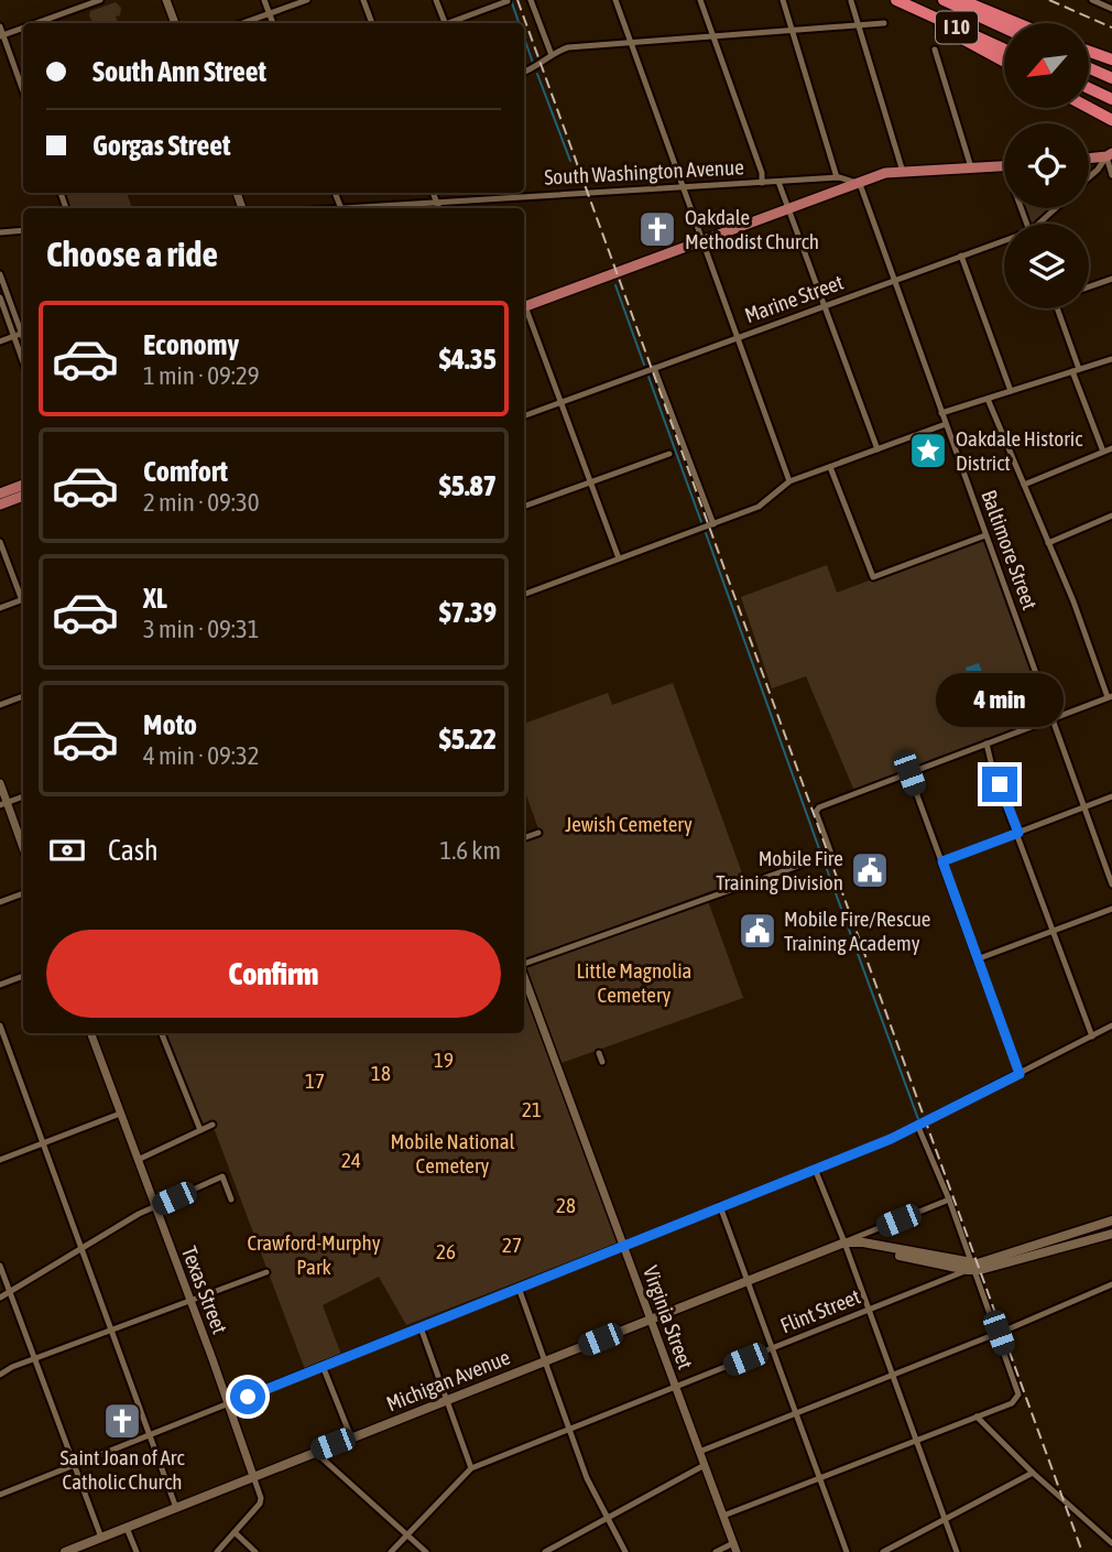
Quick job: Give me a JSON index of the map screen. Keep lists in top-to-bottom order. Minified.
{"streets":{"highway":["I 10"],"main road":["Michigan Avenue"],"street":["South Washington Avenue","Marine Street","Baltimore Street","Texas Street","Flint Street","Virginia Street"]},"crossings":[["South Washington Avenue","Baltimore Street"],["Marine Street","Baltimore Street"],["Texas Street","Michigan Avenue"],["Flint Street","Virginia Street"],["Flint Street","Michigan Avenue"],["Virginia Street","Michigan Avenue"]],"parks":["Jewish Cemetery","Little Magnolia Cemetery","19","18","17","21","Mobile National Cemetery","24","28","Crawford-Murphy Park","27","26"],"places":{"church":["Oakdale Methodist Church","Saint Joan of Arc Catholic Church"],"place":["Oakdale Historic District"],"public building":["Mobile Fire Training Division","Mobile Fire/Rescue Training Academy"]},"north":"bottom left","page":{"banner":["South Ann Street","Gorgas Street"],"heading":"Choose a ride","list":[{"name":"Economy","note":"1 min · 09:29","value":"$4.35"},{"name":"Comfort","note":"2 min · 09:30","value":"$5.87"},{"name":"XL","note":"3 min · 09:31","value":"$7.39"},{"name":"Moto","note":"4 min · 09:32","value":"$5.22"}],"bubble":"4 min","pay":["Cash","1.6 km"],"buttons":"Confirm"}}
